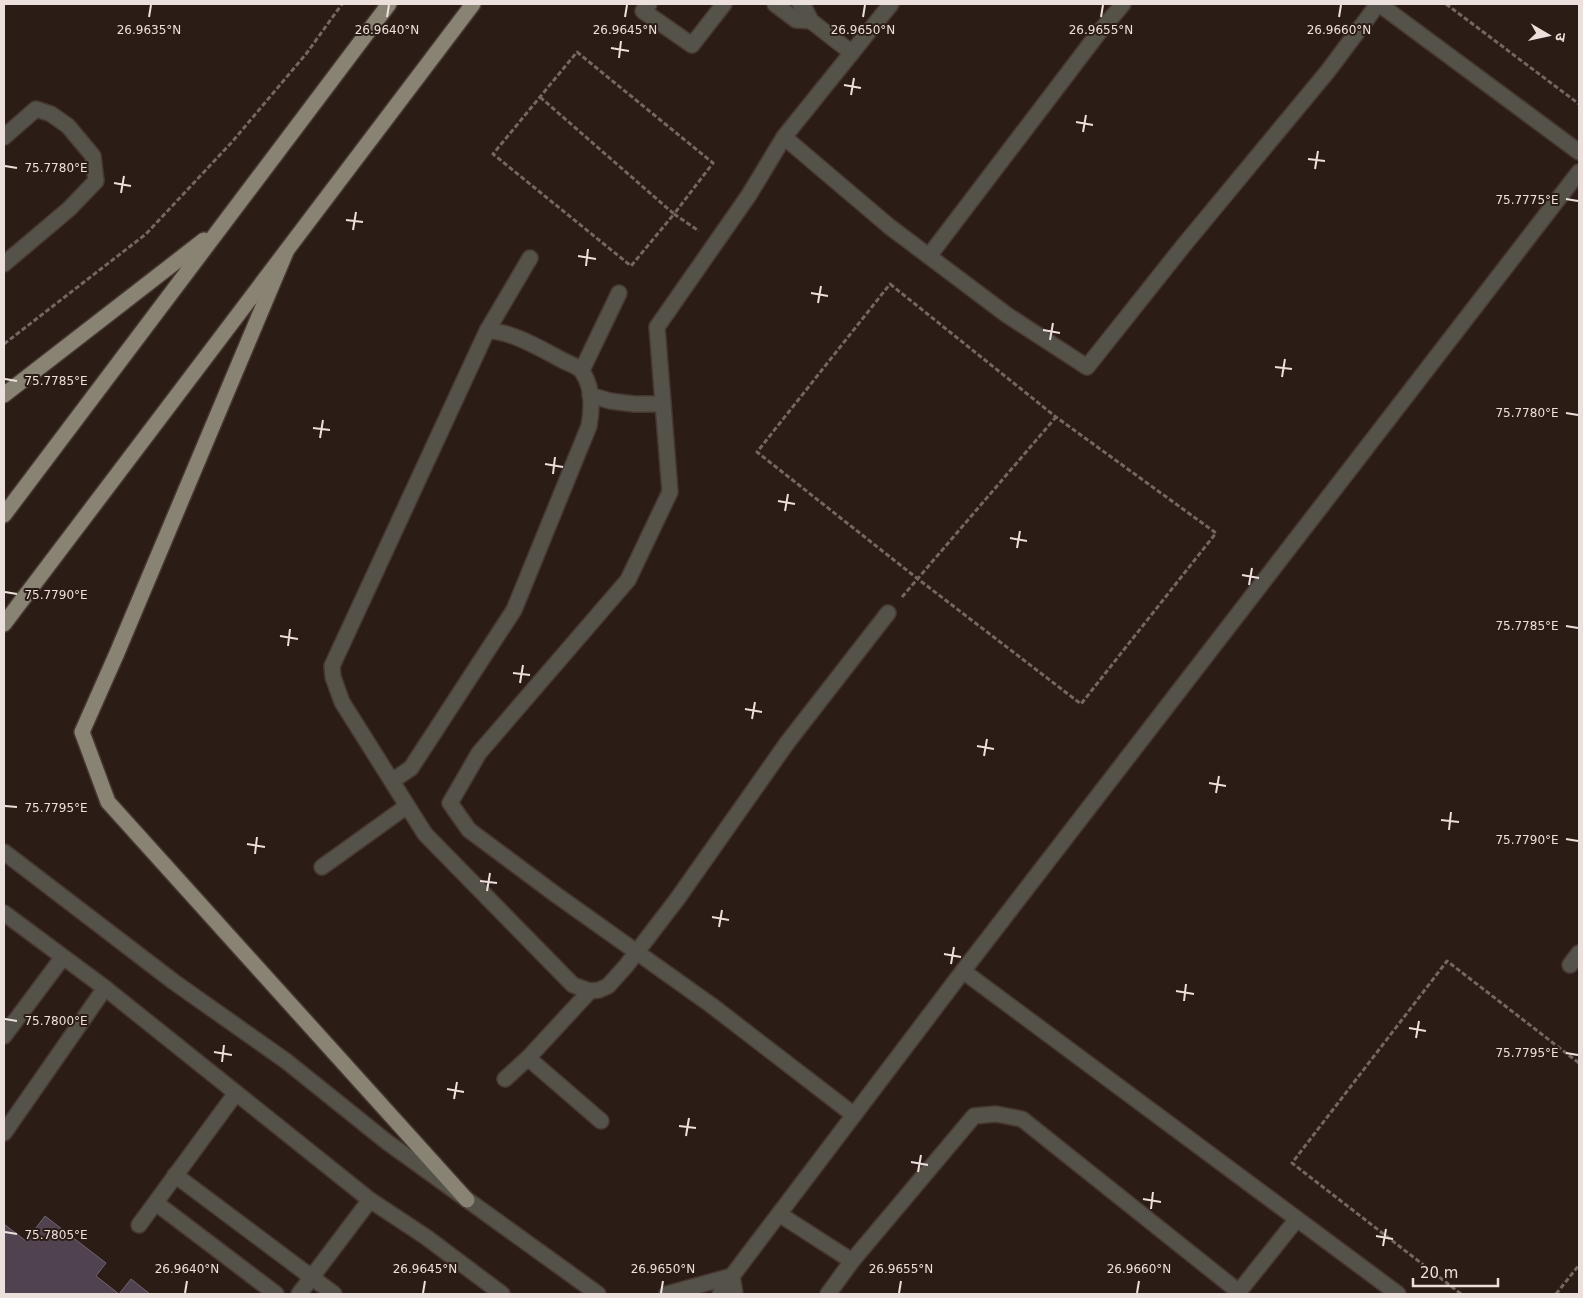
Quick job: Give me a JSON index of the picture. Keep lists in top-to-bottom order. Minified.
{"scale_bar":"20 m","north":"right","coordinates":["26.9635°N","26.9640°N","26.9645°N","26.9650°N","26.9655°N","26.9660°N","75.7780°E","75.7775°E","75.7785°E","75.7790°E","75.7795°E","75.7800°E","75.7805°E"]}
